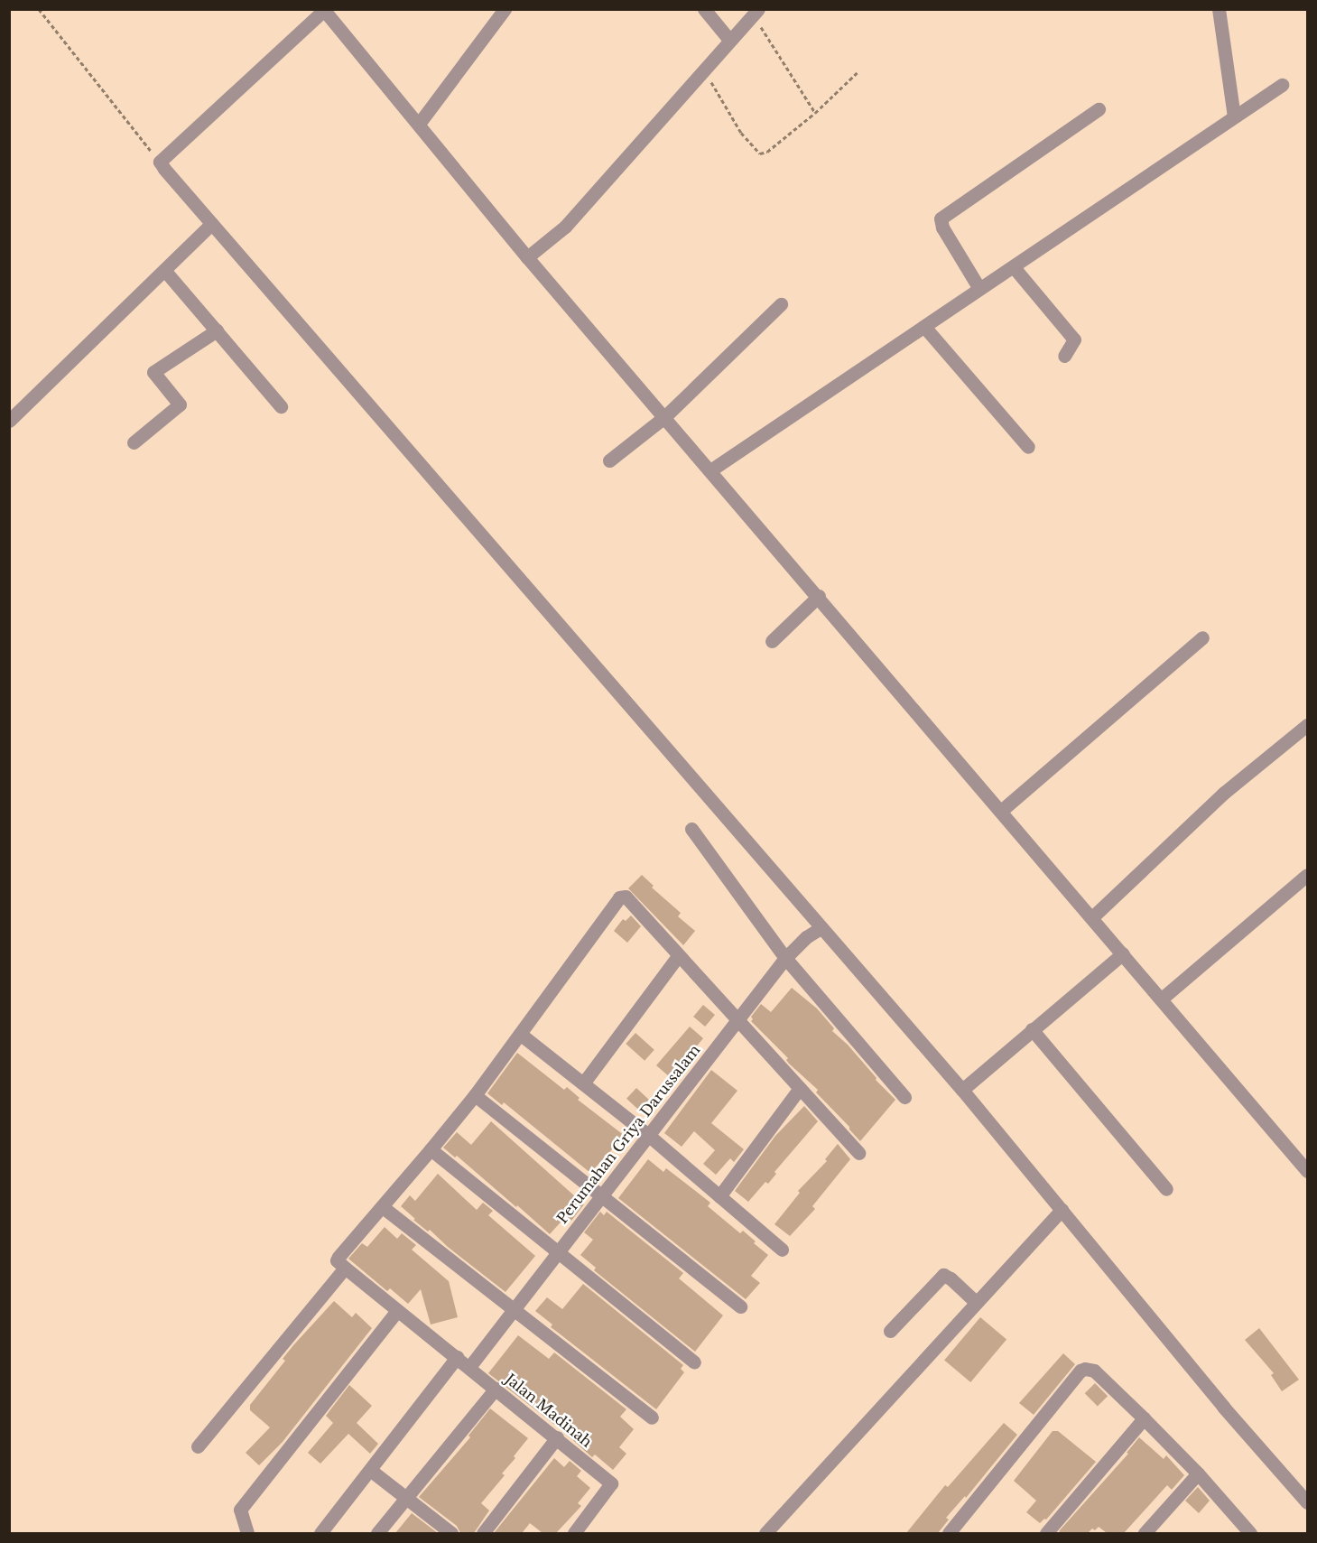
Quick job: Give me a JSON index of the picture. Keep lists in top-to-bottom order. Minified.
{"streets":{"street":["Perumahan Griya Darussalam","Jalan Madinah"]},"crossings":[["Perumahan Griya Darussalam","Jalan Madinah"]]}
